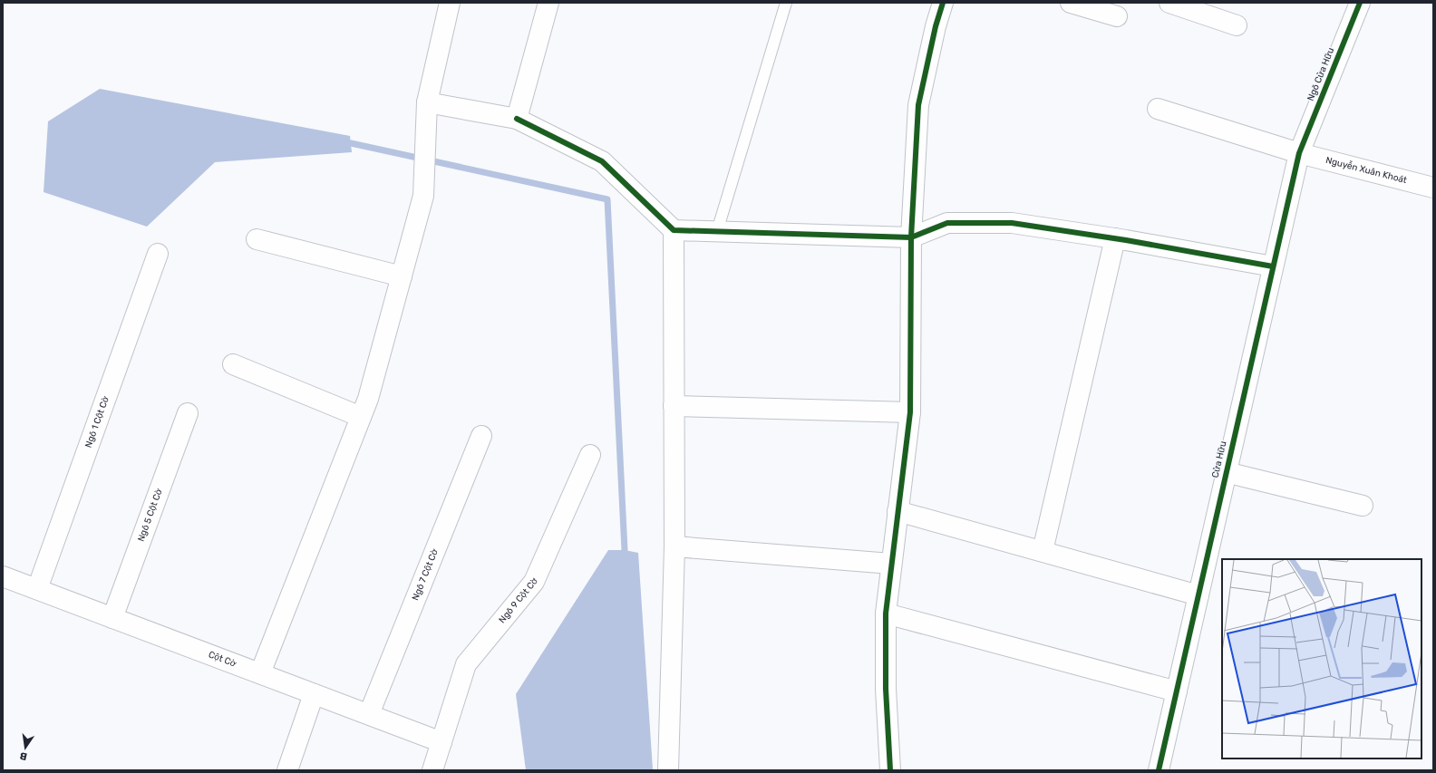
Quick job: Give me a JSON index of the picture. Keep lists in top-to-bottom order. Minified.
{"streets":{"street":["Ngõ Cửa Hữu","Nguyễn Xuân Khoát","Ngõ 1 Cột Cờ","Cửa Hữu","Ngõ 5 Cột Cờ","Ngõ 7 Cột Cờ","Ngõ 9 Cột Cờ","Cột Cờ"]},"crossings":[["Ngõ Cửa Hữu","Nguyễn Xuân Khoát"],["Ngõ Cửa Hữu","Cửa Hữu"],["Nguyễn Xuân Khoát","Cửa Hữu"],["Ngõ 1 Cột Cờ","Cột Cờ"],["Ngõ 5 Cột Cờ","Cột Cờ"],["Ngõ 7 Cột Cờ","Cột Cờ"],["Ngõ 9 Cột Cờ","Cột Cờ"]],"north":"bottom"}
